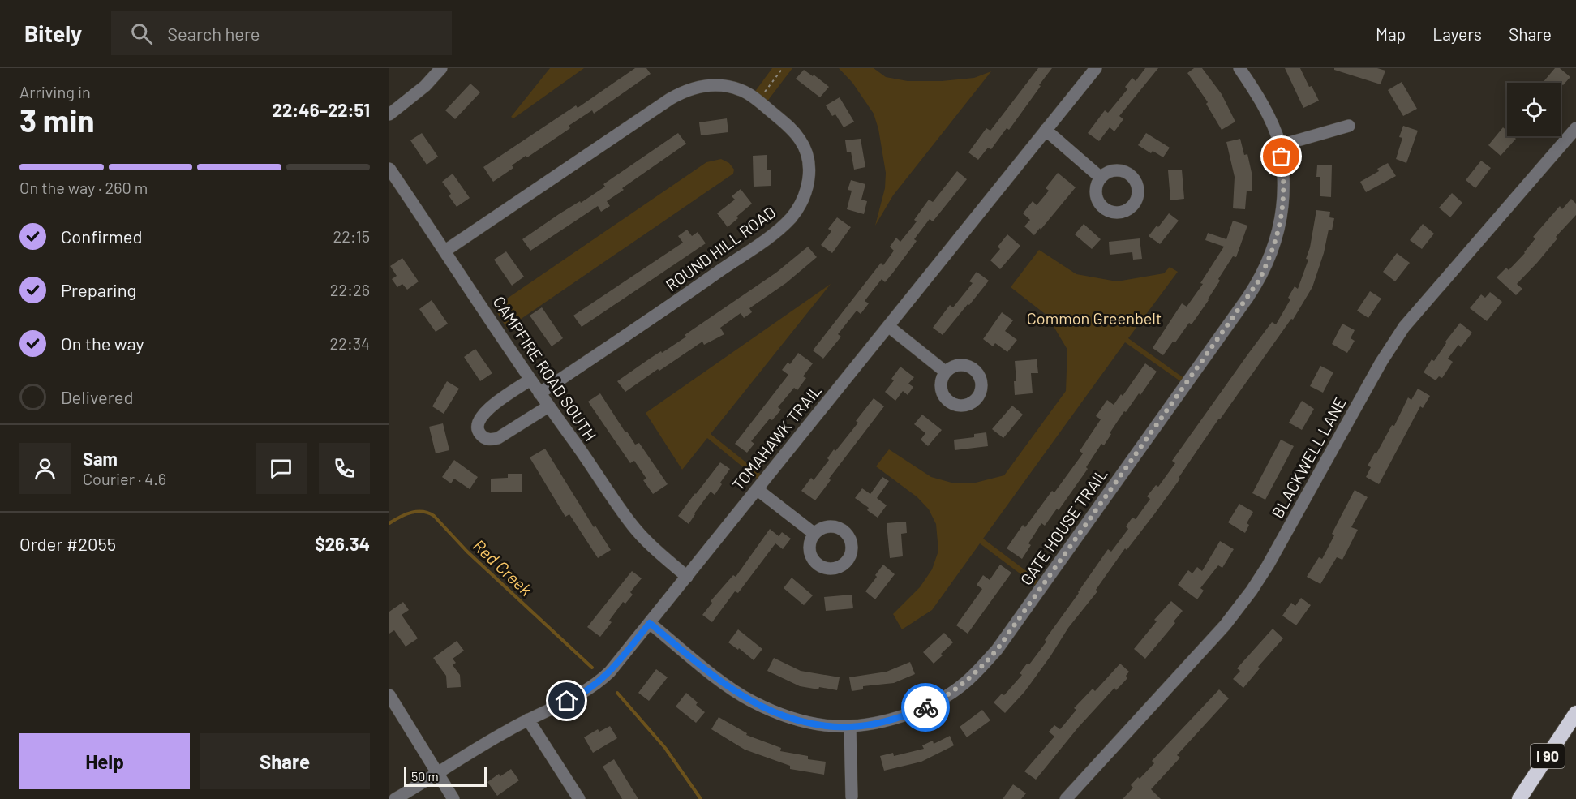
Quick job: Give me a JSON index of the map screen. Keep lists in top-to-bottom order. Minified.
{"streets":{"highway":["I 90"],"street":["ROUND HILL ROAD","CAMPFIRE ROAD SOUTH","TOMAHAWK TRAIL","BLACKWELL LANE","GATE HOUSE TRAIL"]},"crossings":[["ROUND HILL ROAD","CAMPFIRE ROAD SOUTH"],["CAMPFIRE ROAD SOUTH","TOMAHAWK TRAIL"],["TOMAHAWK TRAIL","GATE HOUSE TRAIL"]],"water":["Red Creek"],"parks":["Common Greenbelt"],"scale_bar":"50 m","page":{"header":"Bitely","search":"Search here","nav":["Map","Layers","Share"],"heading":["3 min","Arriving in","22:46–22:51"],"panel":["Sam","Courier · 4.6","Order #2055","$26.34"],"bar":"On the way · 260 m","list":[["Confirmed","22:15"],["Preparing","22:26"],["On the way","22:34"],"Delivered"],"buttons":["Help","Share"],"scale":"50 m"}}
